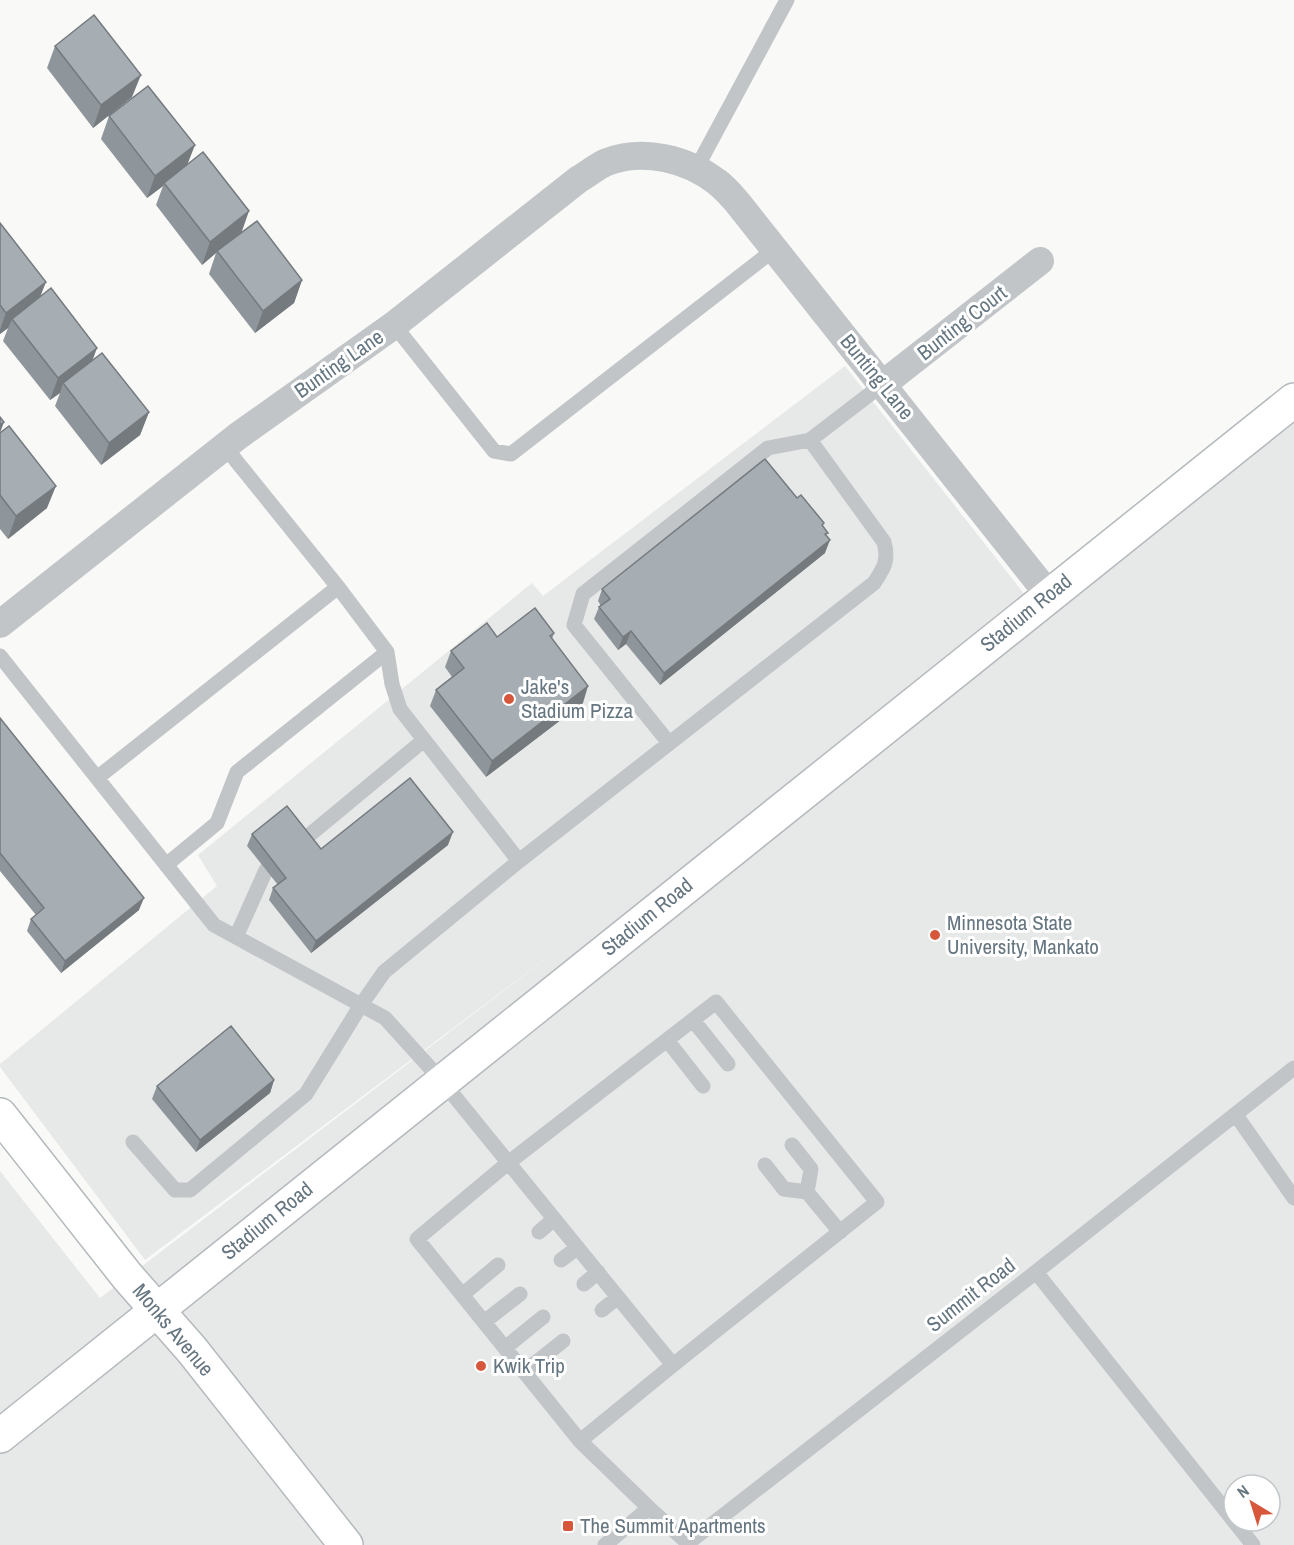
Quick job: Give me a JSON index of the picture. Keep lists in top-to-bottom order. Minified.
{"streets":{"street":["Bunting Court","Bunting Lane","Stadium Road","Monks Avenue"],"lane":["Summit Road"]},"crossings":[["Bunting Court","Bunting Lane"],["Bunting Lane","Stadium Road"],["Stadium Road","Monks Avenue"]],"places":{"other":["Jake's Stadium Pizza","Minnesota State University, Mankato","Kwik Trip"],"transit":["The Summit Apartments"]},"north":"top left"}
